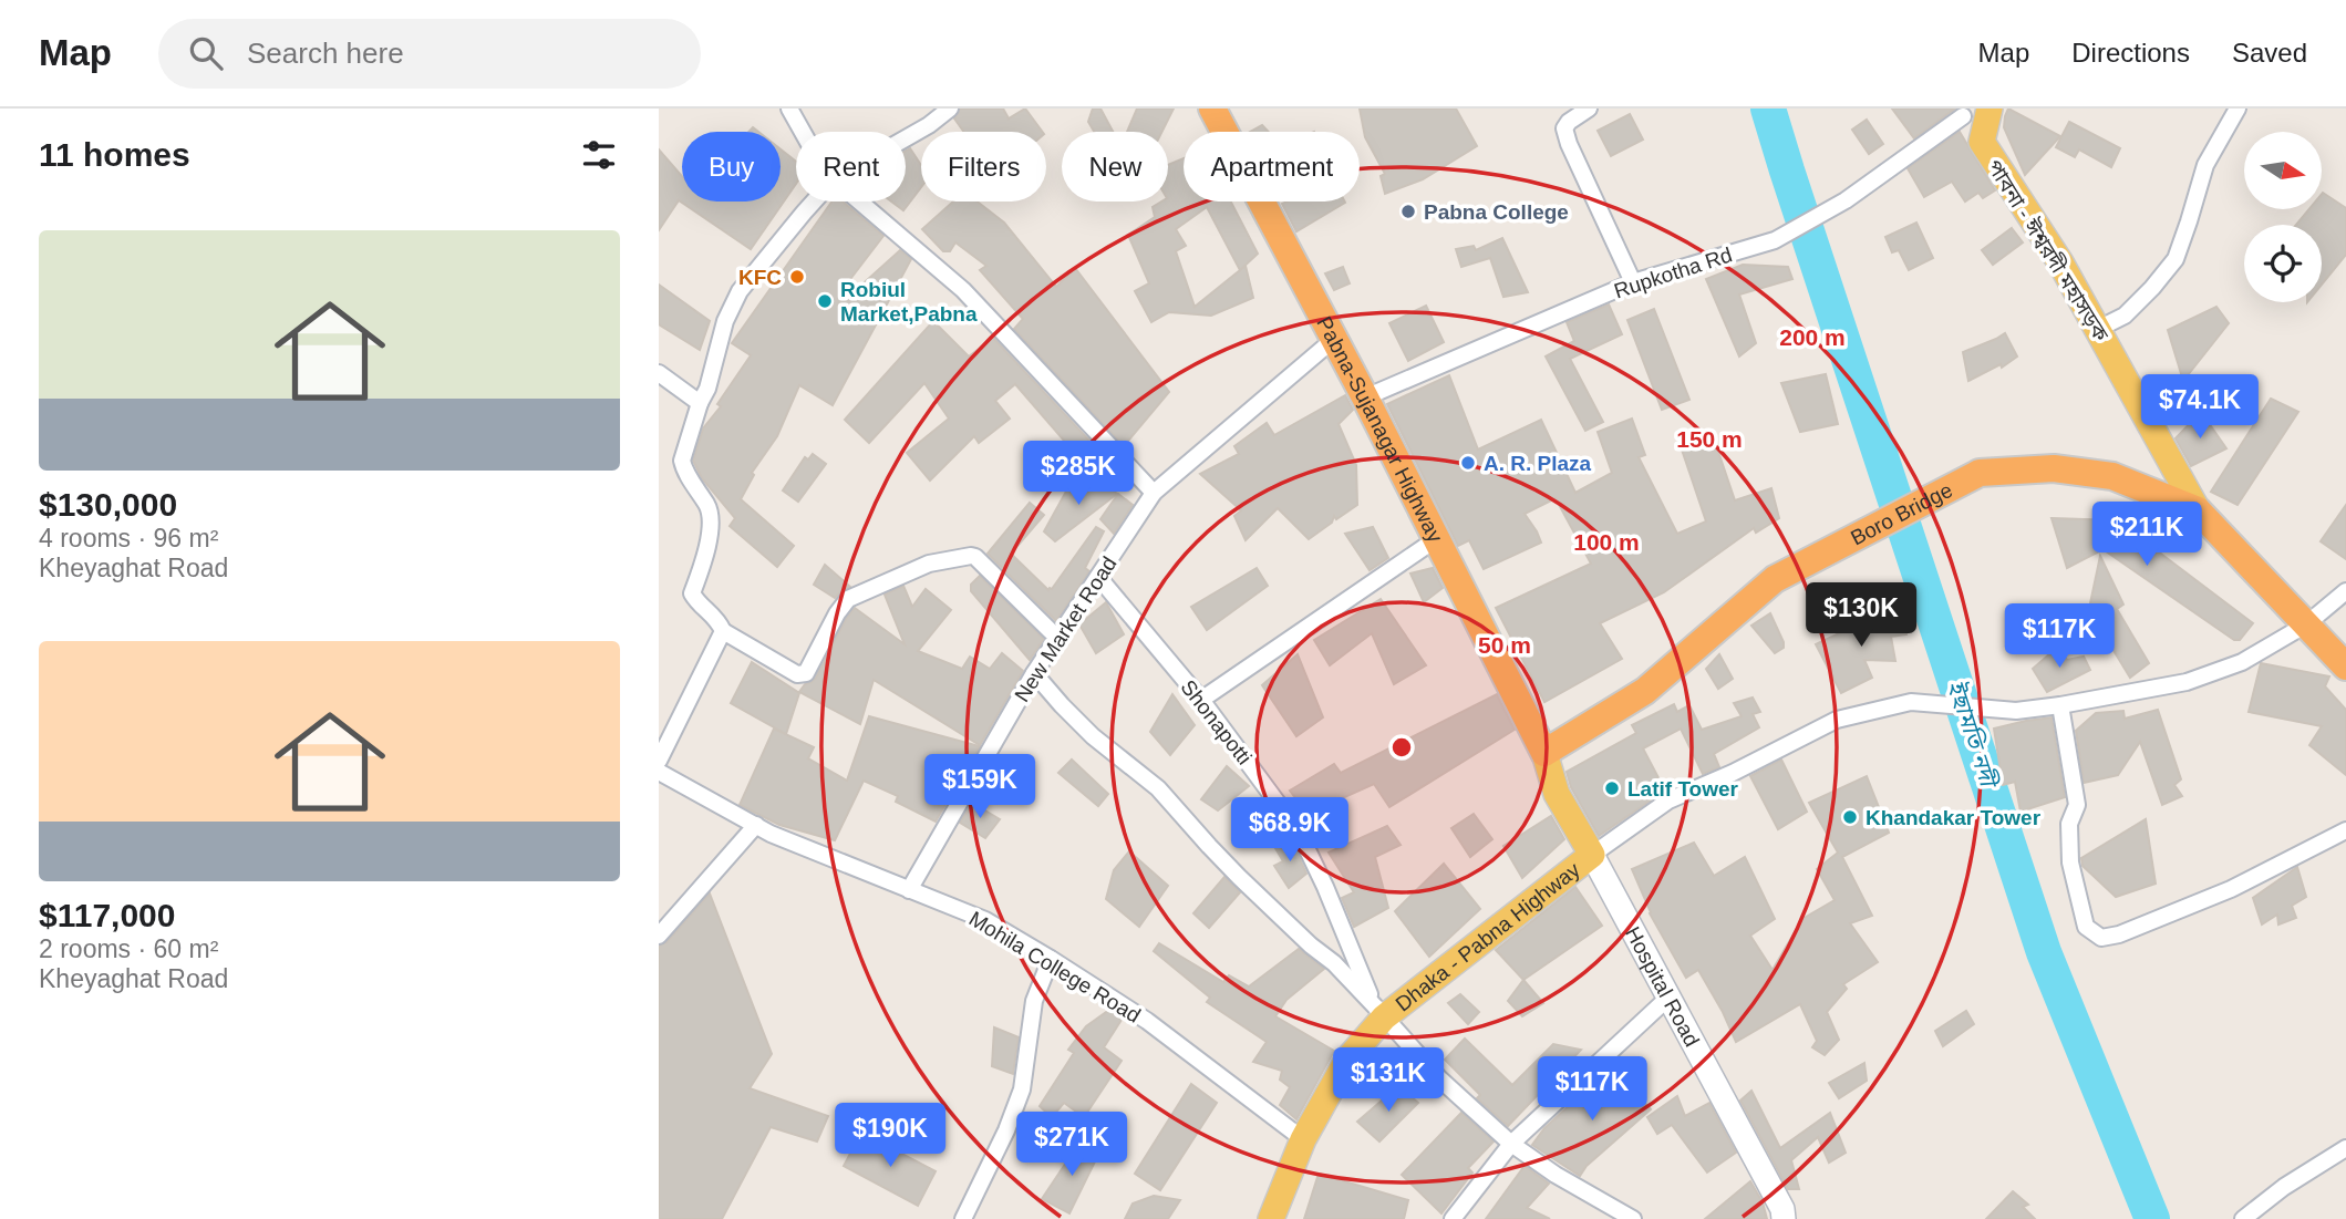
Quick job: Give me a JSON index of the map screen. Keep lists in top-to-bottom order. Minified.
{"streets":{"highway":["Pabna-Sujanagar Highway","Boro Bridge"],"main road":["পাবনা - ঈশ্বরদী মহাসড়ক","Dhaka - Pabna Highway","Hospital Road"],"street":["Rupkotha Rd","New Market Road","Shonapotti","Mohila College Road"]},"crossings":[["পাবনা - ঈশ্বরদী মহাসড়ক","Boro Bridge"],["Rupkotha Rd","Pabna-Sujanagar Highway"],["Pabna-Sujanagar Highway","Boro Bridge"],["Pabna-Sujanagar Highway","New Market Road"],["Pabna-Sujanagar Highway","Hospital Road"],["Boro Bridge","Hospital Road"],["New Market Road","Shonapotti"],["New Market Road","Mohila College Road"],["Shonapotti","Dhaka - Pabna Highway"],["Dhaka - Pabna Highway","Mohila College Road"],["Dhaka - Pabna Highway","Hospital Road"]],"water":["ইছামতি নদী"],"places":["Pabna College","KFC","Robiul Market,Pabna","A. R. Plaza","Latif Tower","Khandakar Tower"],"north":"right","page":{"header":"Map","search":"Search here","nav":["Map","Directions","Saved"],"heading":"11 homes","chip":["Buy","Rent","Filters","New","Apartment"],"list":[{"name":"$130,000","note":"4 rooms · 96 m² · Kheyaghat Road"},{"name":"$117,000","note":"2 rooms · 60 m² · Kheyaghat Road"}],"price":["$74.1K","$285K","$211K","$130K","$117K","$159K","$68.9K","$131K","$117K","$190K","$271K"]},"rings":["200 m","150 m","100 m","50 m"]}
